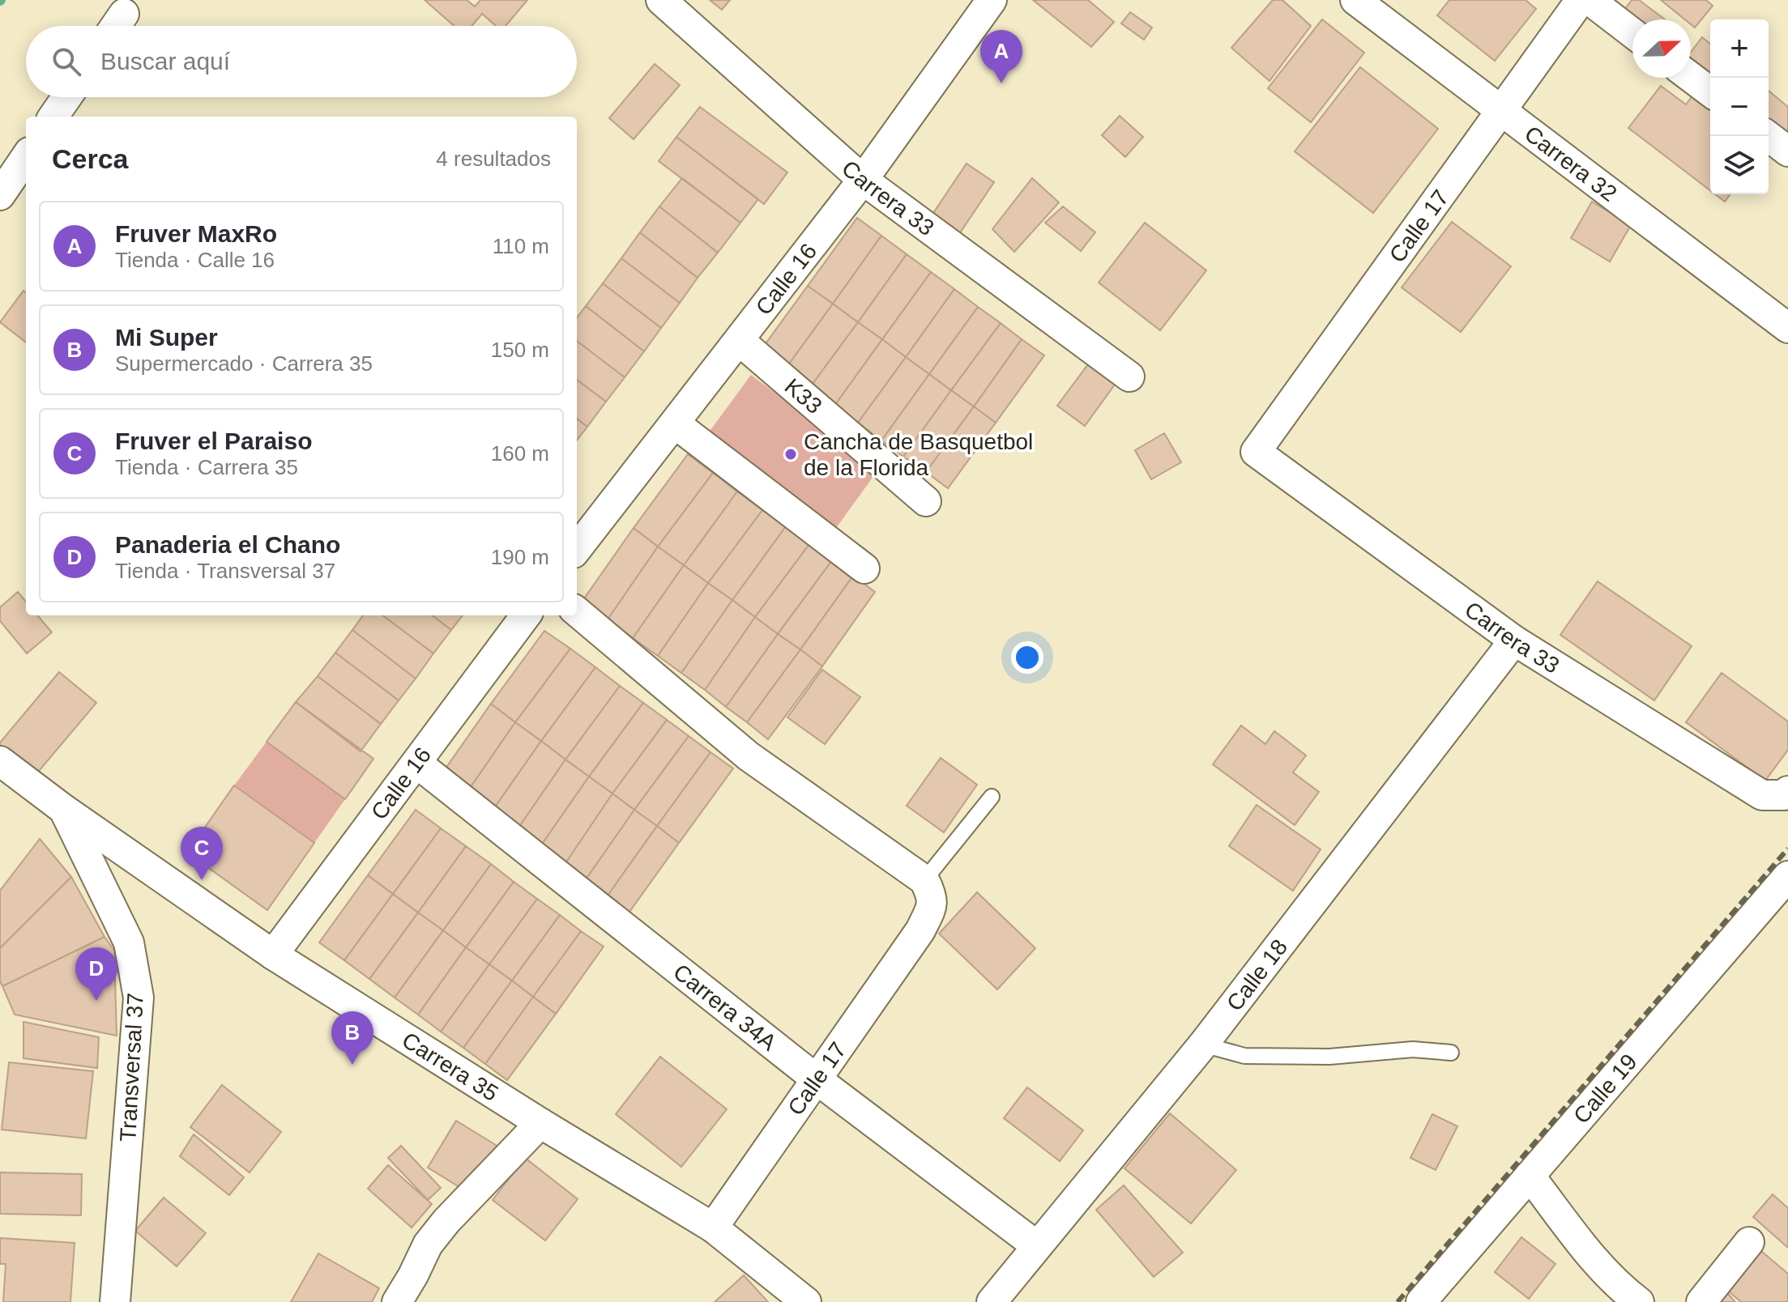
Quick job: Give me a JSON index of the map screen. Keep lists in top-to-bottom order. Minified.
{"streets":{"street":["Carrera 32","Carrera 33","Calle 17","Calle 16","K33","Calle 18","Carrera 34A","Carrera 35","Transversal 37","Calle 19"]},"crossings":[["Carrera 32","Calle 17"],["Carrera 33","Calle 17"],["Carrera 33","Calle 16"],["Carrera 33","Calle 18"],["Calle 17","Carrera 34A"],["Calle 17","Carrera 35"],["Calle 16","K33"],["Calle 16","Carrera 34A"],["Calle 16","Carrera 35"],["Calle 18","Carrera 34A"],["Carrera 35","Transversal 37"]],"places":["Cancha de Basquetbol de la Florida"],"north":"right","page":{"map_buttons":["+","−"],"search":"Buscar aquí","pins":["A","C","D","B"],"heading":["Cerca","4 resultados"],"list":[{"mark":"A","name":"Fruver MaxRo","note":"Tienda · Calle 16","value":"110 m"},{"mark":"B","name":"Mi Super","note":"Supermercado · Carrera 35","value":"150 m"},{"mark":"C","name":"Fruver el Paraiso","note":"Tienda · Carrera 35","value":"160 m"},{"mark":"D","name":"Panaderia el Chano","note":"Tienda · Transversal 37","value":"190 m"}]}}
